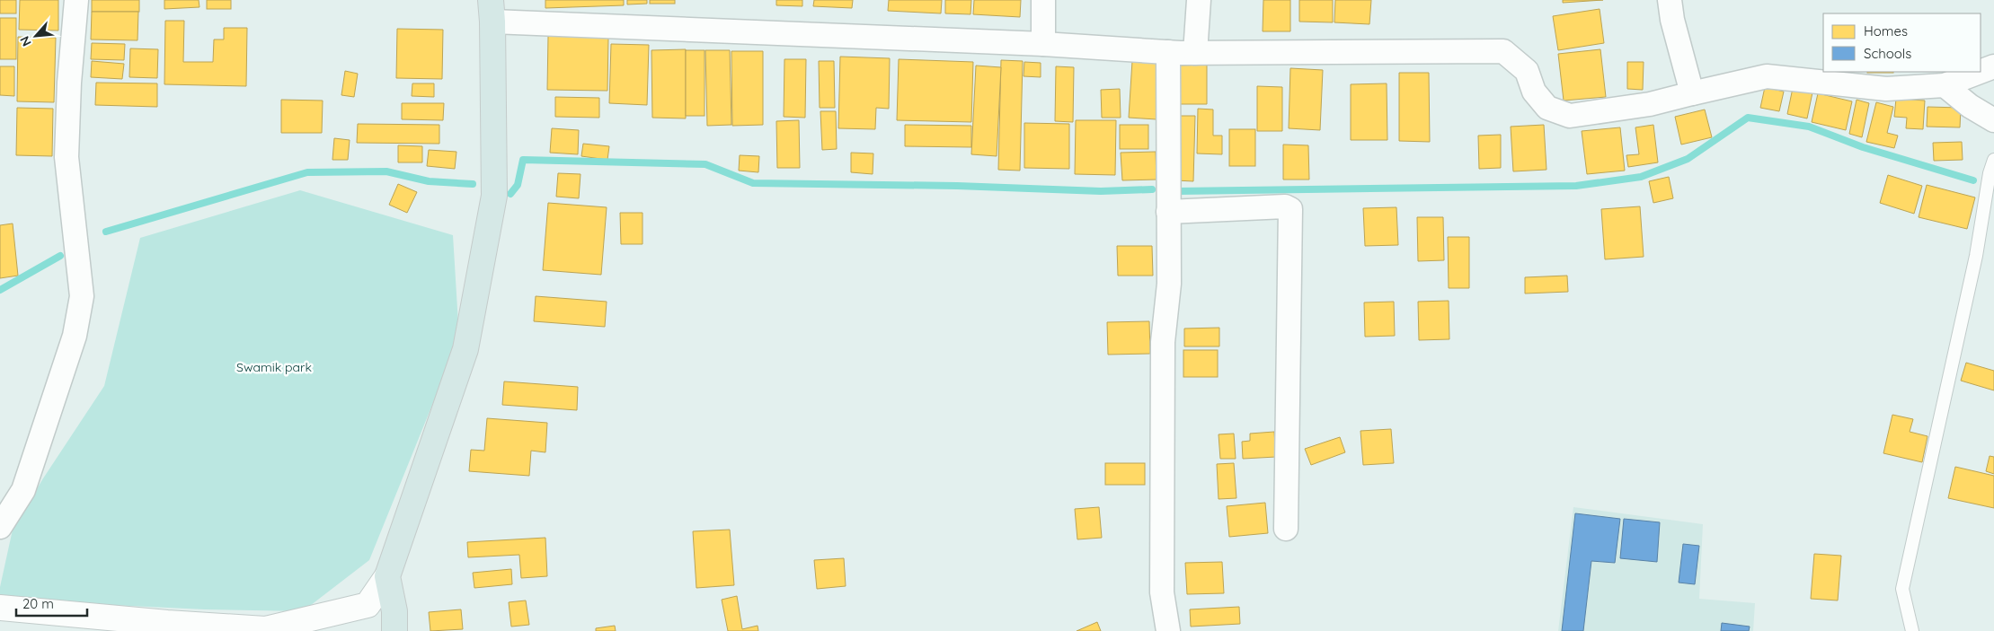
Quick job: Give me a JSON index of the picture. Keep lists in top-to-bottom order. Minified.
{"parks":["Swamik park"],"legend":["Homes","Schools"],"scale_bar":"20 m","north":"bottom left"}
